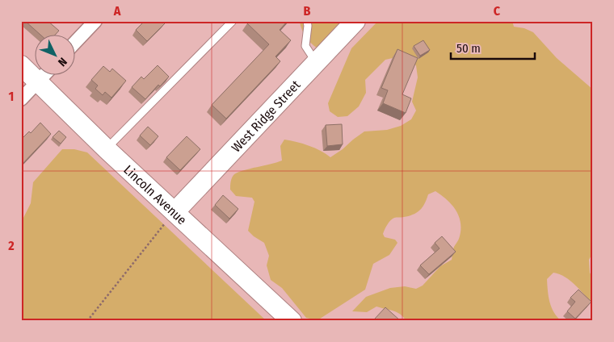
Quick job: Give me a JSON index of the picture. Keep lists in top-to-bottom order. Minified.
{"streets":{"street":["West Ridge Street","Lincoln Avenue"]},"crossings":[["West Ridge Street","Lincoln Avenue"]],"scale_bar":"50 m","north":"bottom right","grid":{"columns":["A","B","C"],"rows":["1","2"]}}
